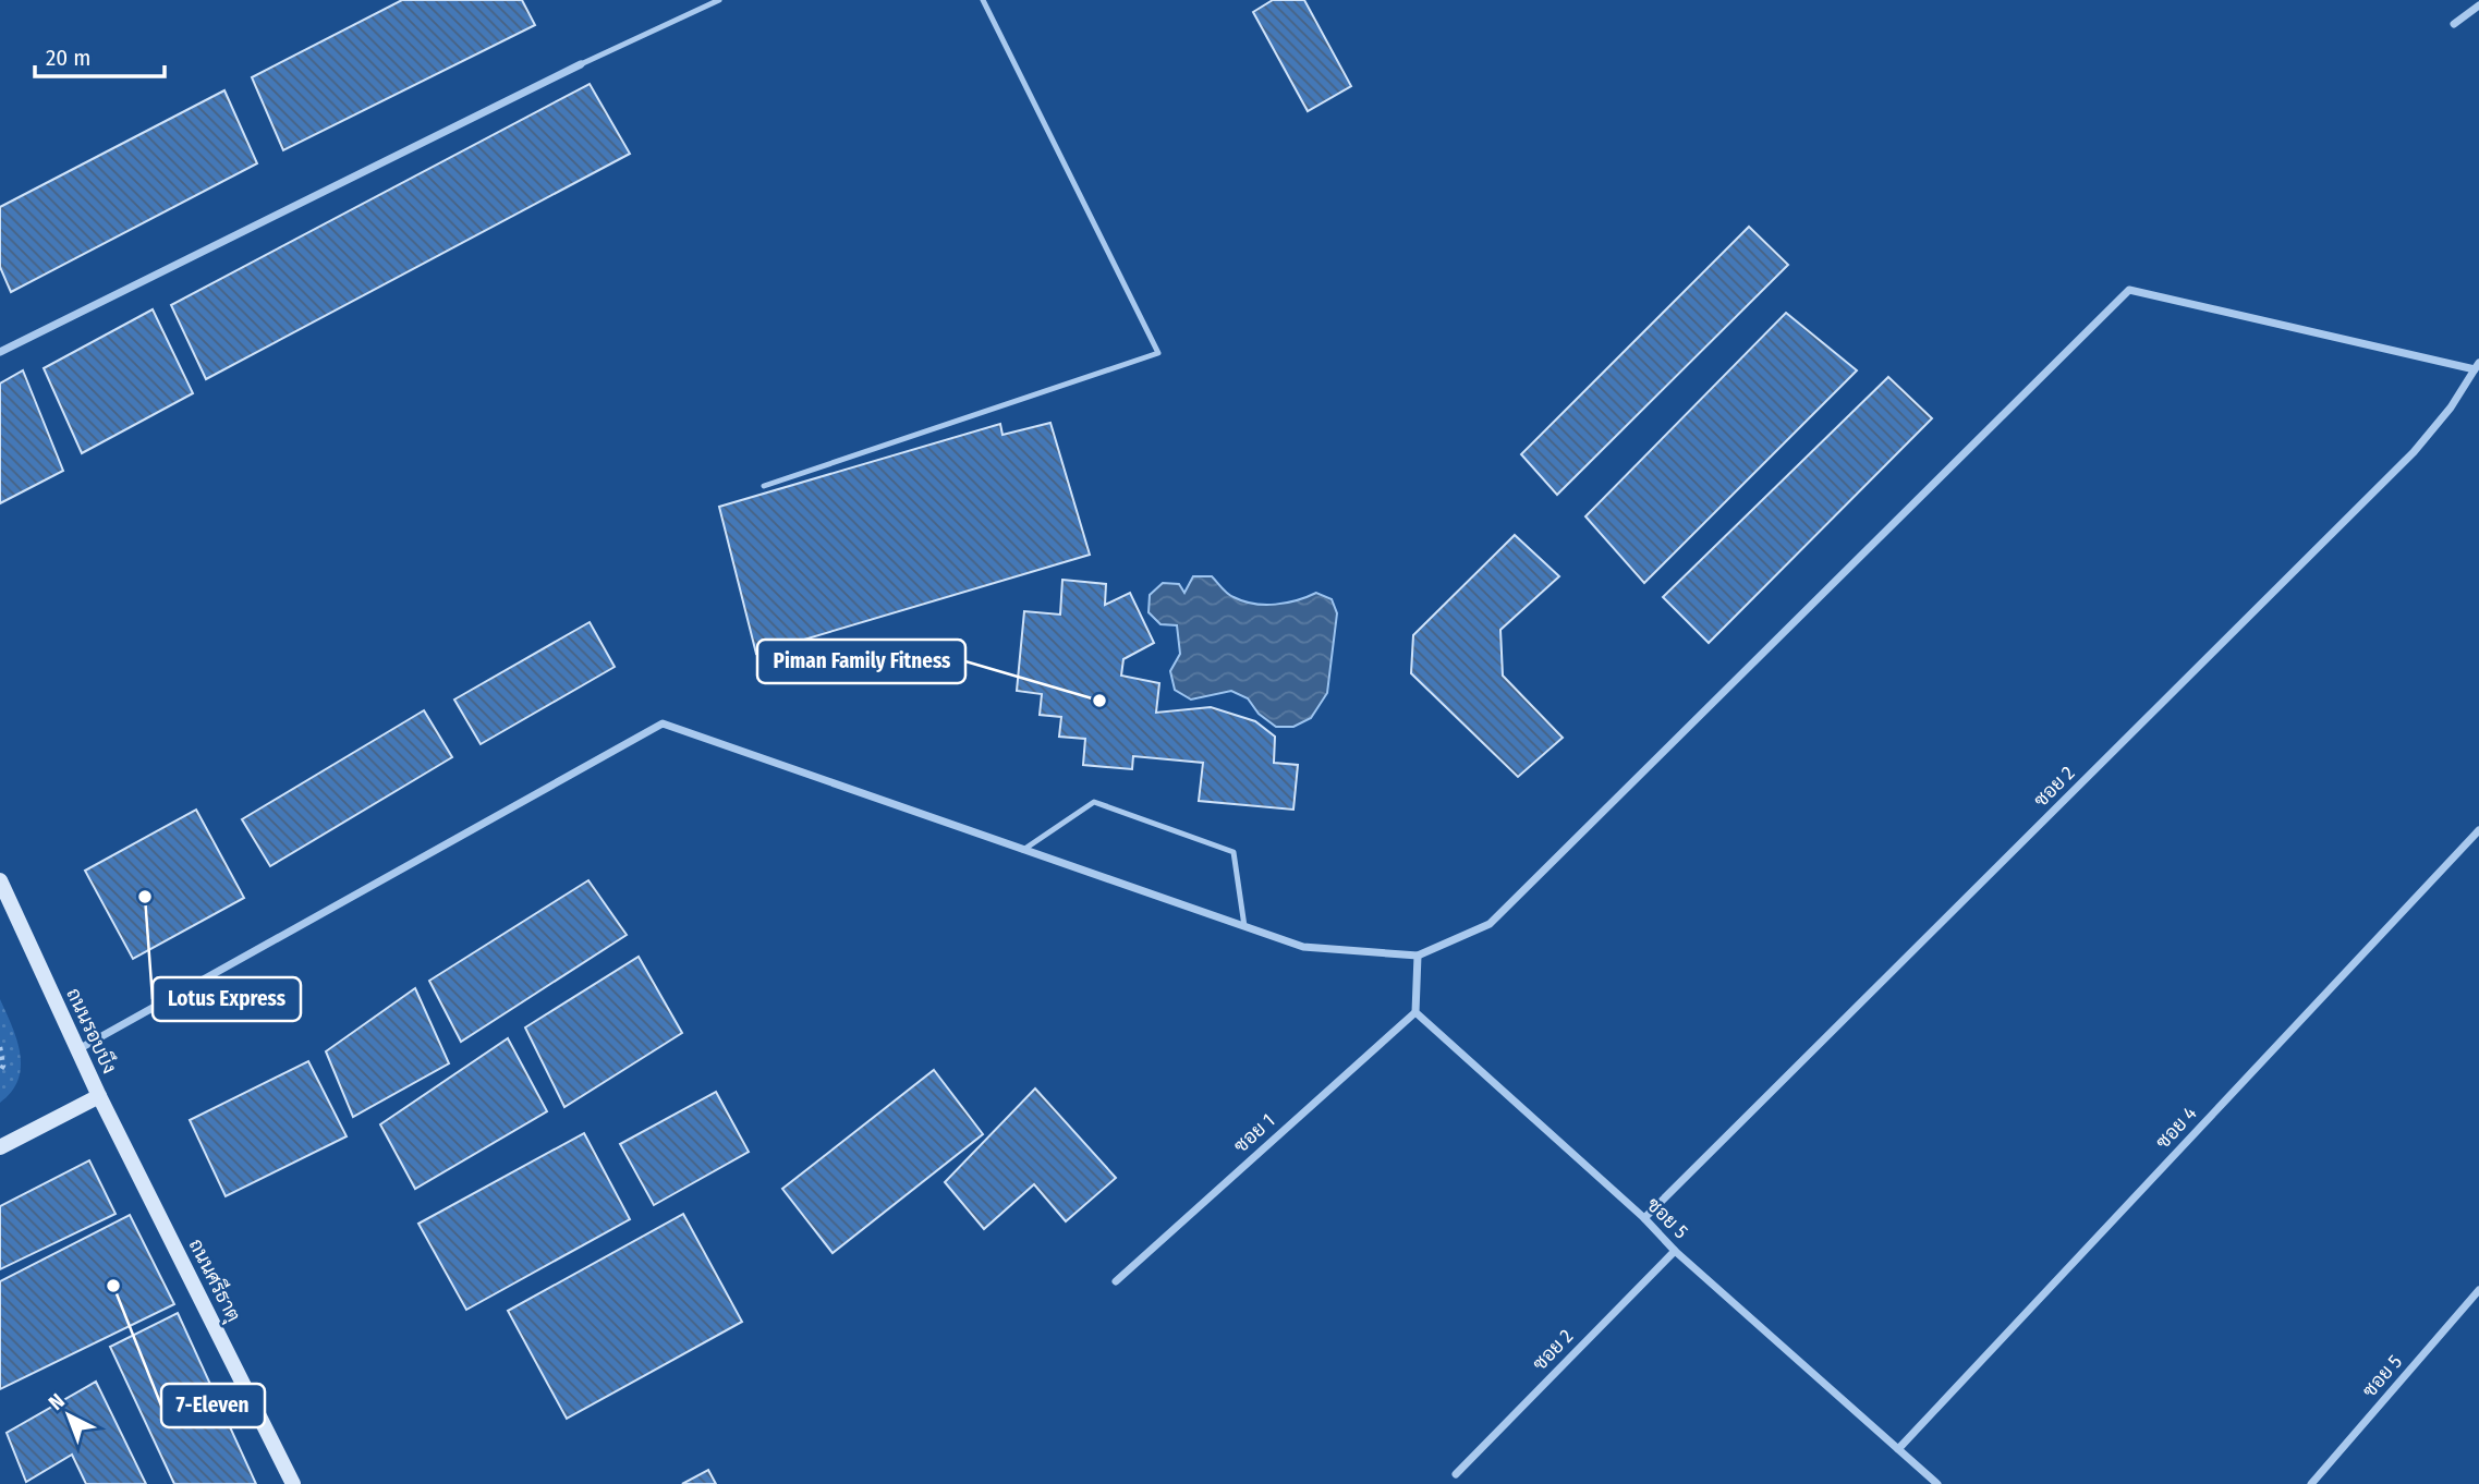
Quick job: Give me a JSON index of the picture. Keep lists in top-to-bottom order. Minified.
{"streets":{"street":["ซอย 2","ถนนรอบบึง","ซอย 4","ซอย 1","ซอย 5","ถนนศรีธาตุ"]},"crossings":[["ซอย 2","ซอย 5"],["ถนนรอบบึง","ถนนศรีธาตุ"],["ซอย 4","ซอย 5"],["ซอย 1","ซอย 5"]],"places":["Piman Family Fitness","Lotus Express","7-Eleven"],"scale_bar":"20 m","north":"top left"}
